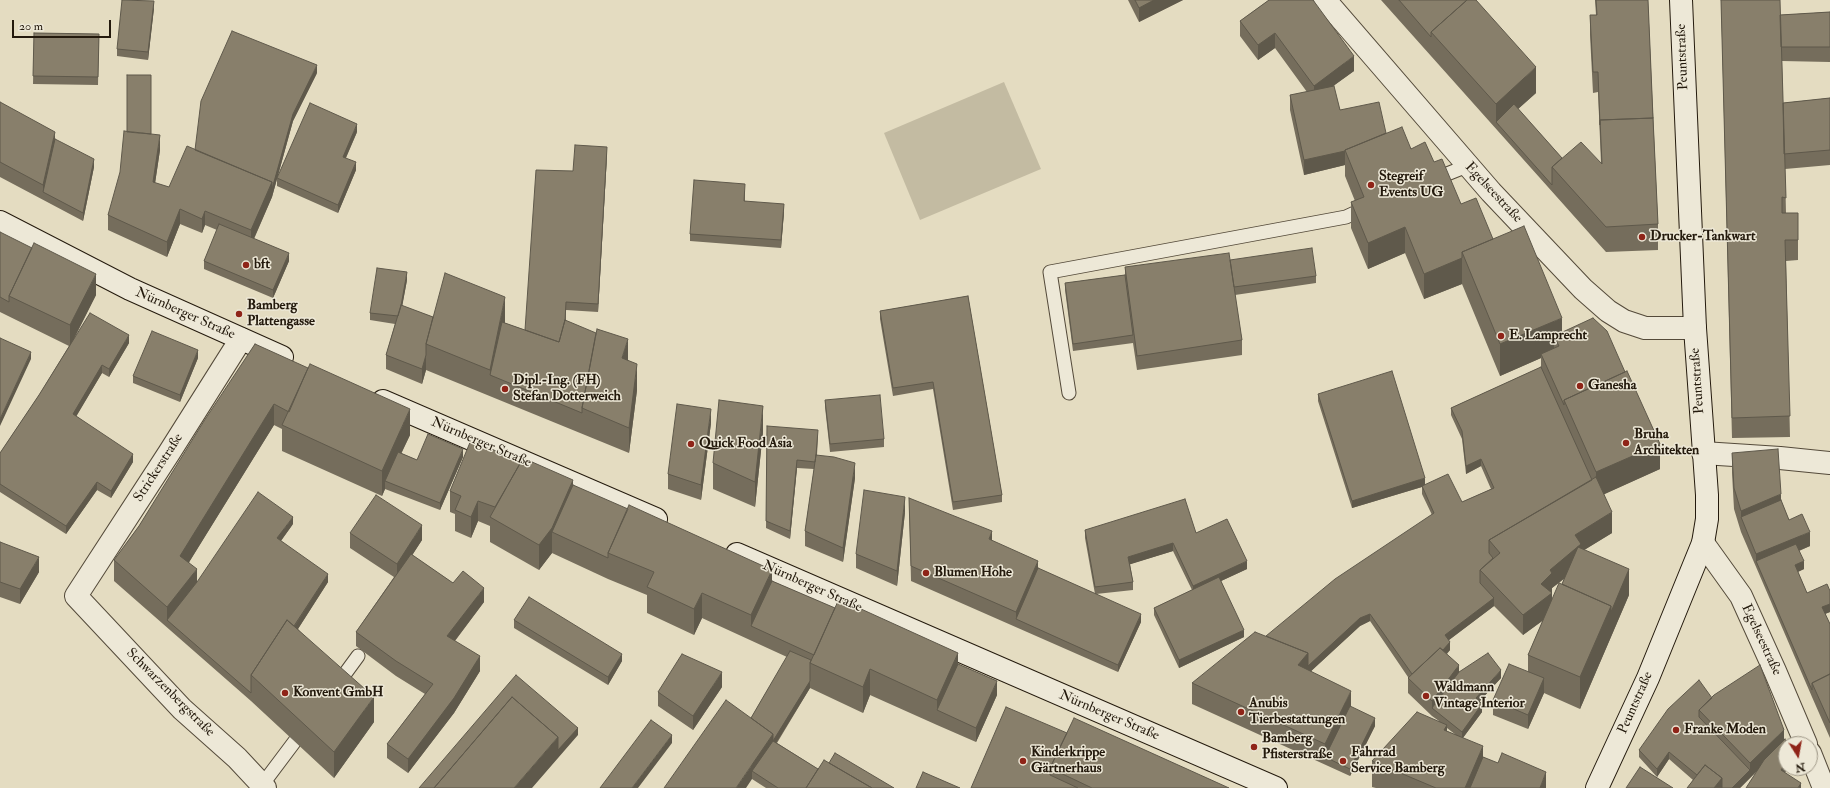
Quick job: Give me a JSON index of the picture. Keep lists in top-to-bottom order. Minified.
{"streets":{"street":["Peuntstraße","Egelseestraße","Nürnberger Straße","Strickerstraße","Schwarzenbergstraße"]},"crossings":[["Peuntstraße","Egelseestraße"],["Nürnberger Straße","Strickerstraße"],["Strickerstraße","Schwarzenbergstraße"]],"places":["Stegreif Events UG","Drucker-Tankwart","bft","Bamberg Plattengasse","E. Lamprecht","Ganesha","Dipl.-Ing. (FH) Stefan Dotterweich","Bruha Architekten","Quick Food Asia","Blumen Hohe","Konvent GmbH","Waldmann Vintage Interior","Anubis Tierbestattungen","Franke Moden","Bamberg Pfisterstraße","Kinderkrippe Gärtnerhaus","Fahrrad Service Bamberg"],"scale_bar":"20 m","north":"bottom"}
